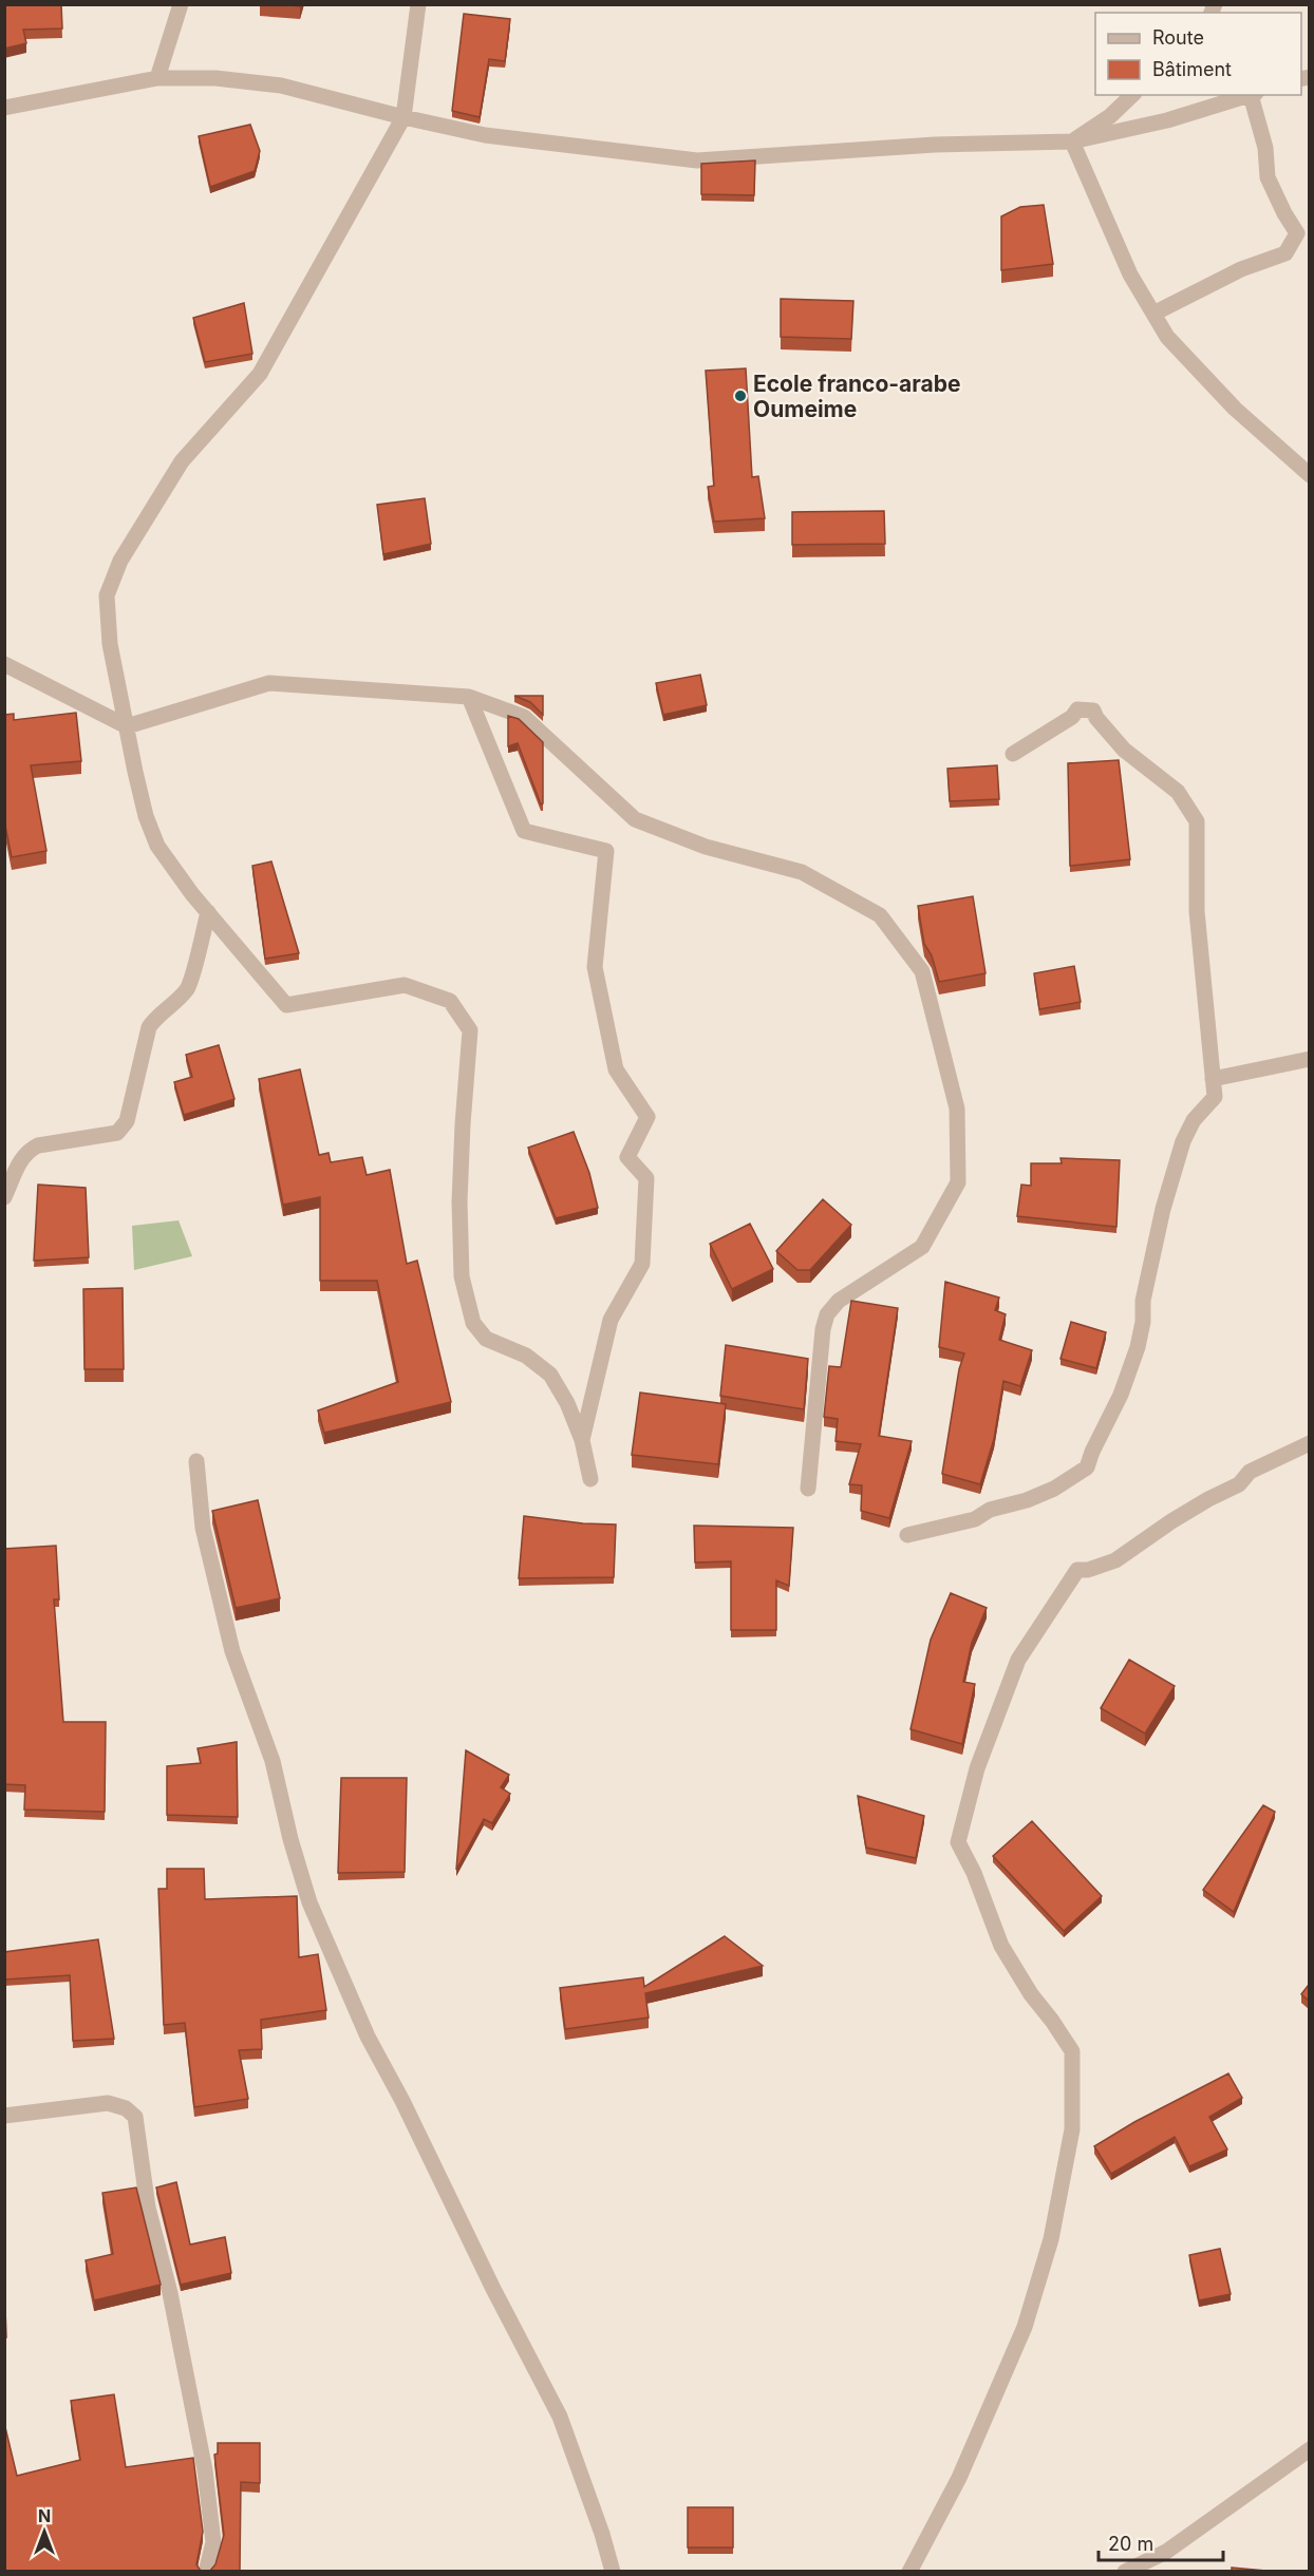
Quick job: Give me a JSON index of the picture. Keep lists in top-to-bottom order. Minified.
{"places":["Ecole franco-arabe Oumeime"],"legend":["Route","Bâtiment"],"scale_bar":"20 m","north":"top"}
